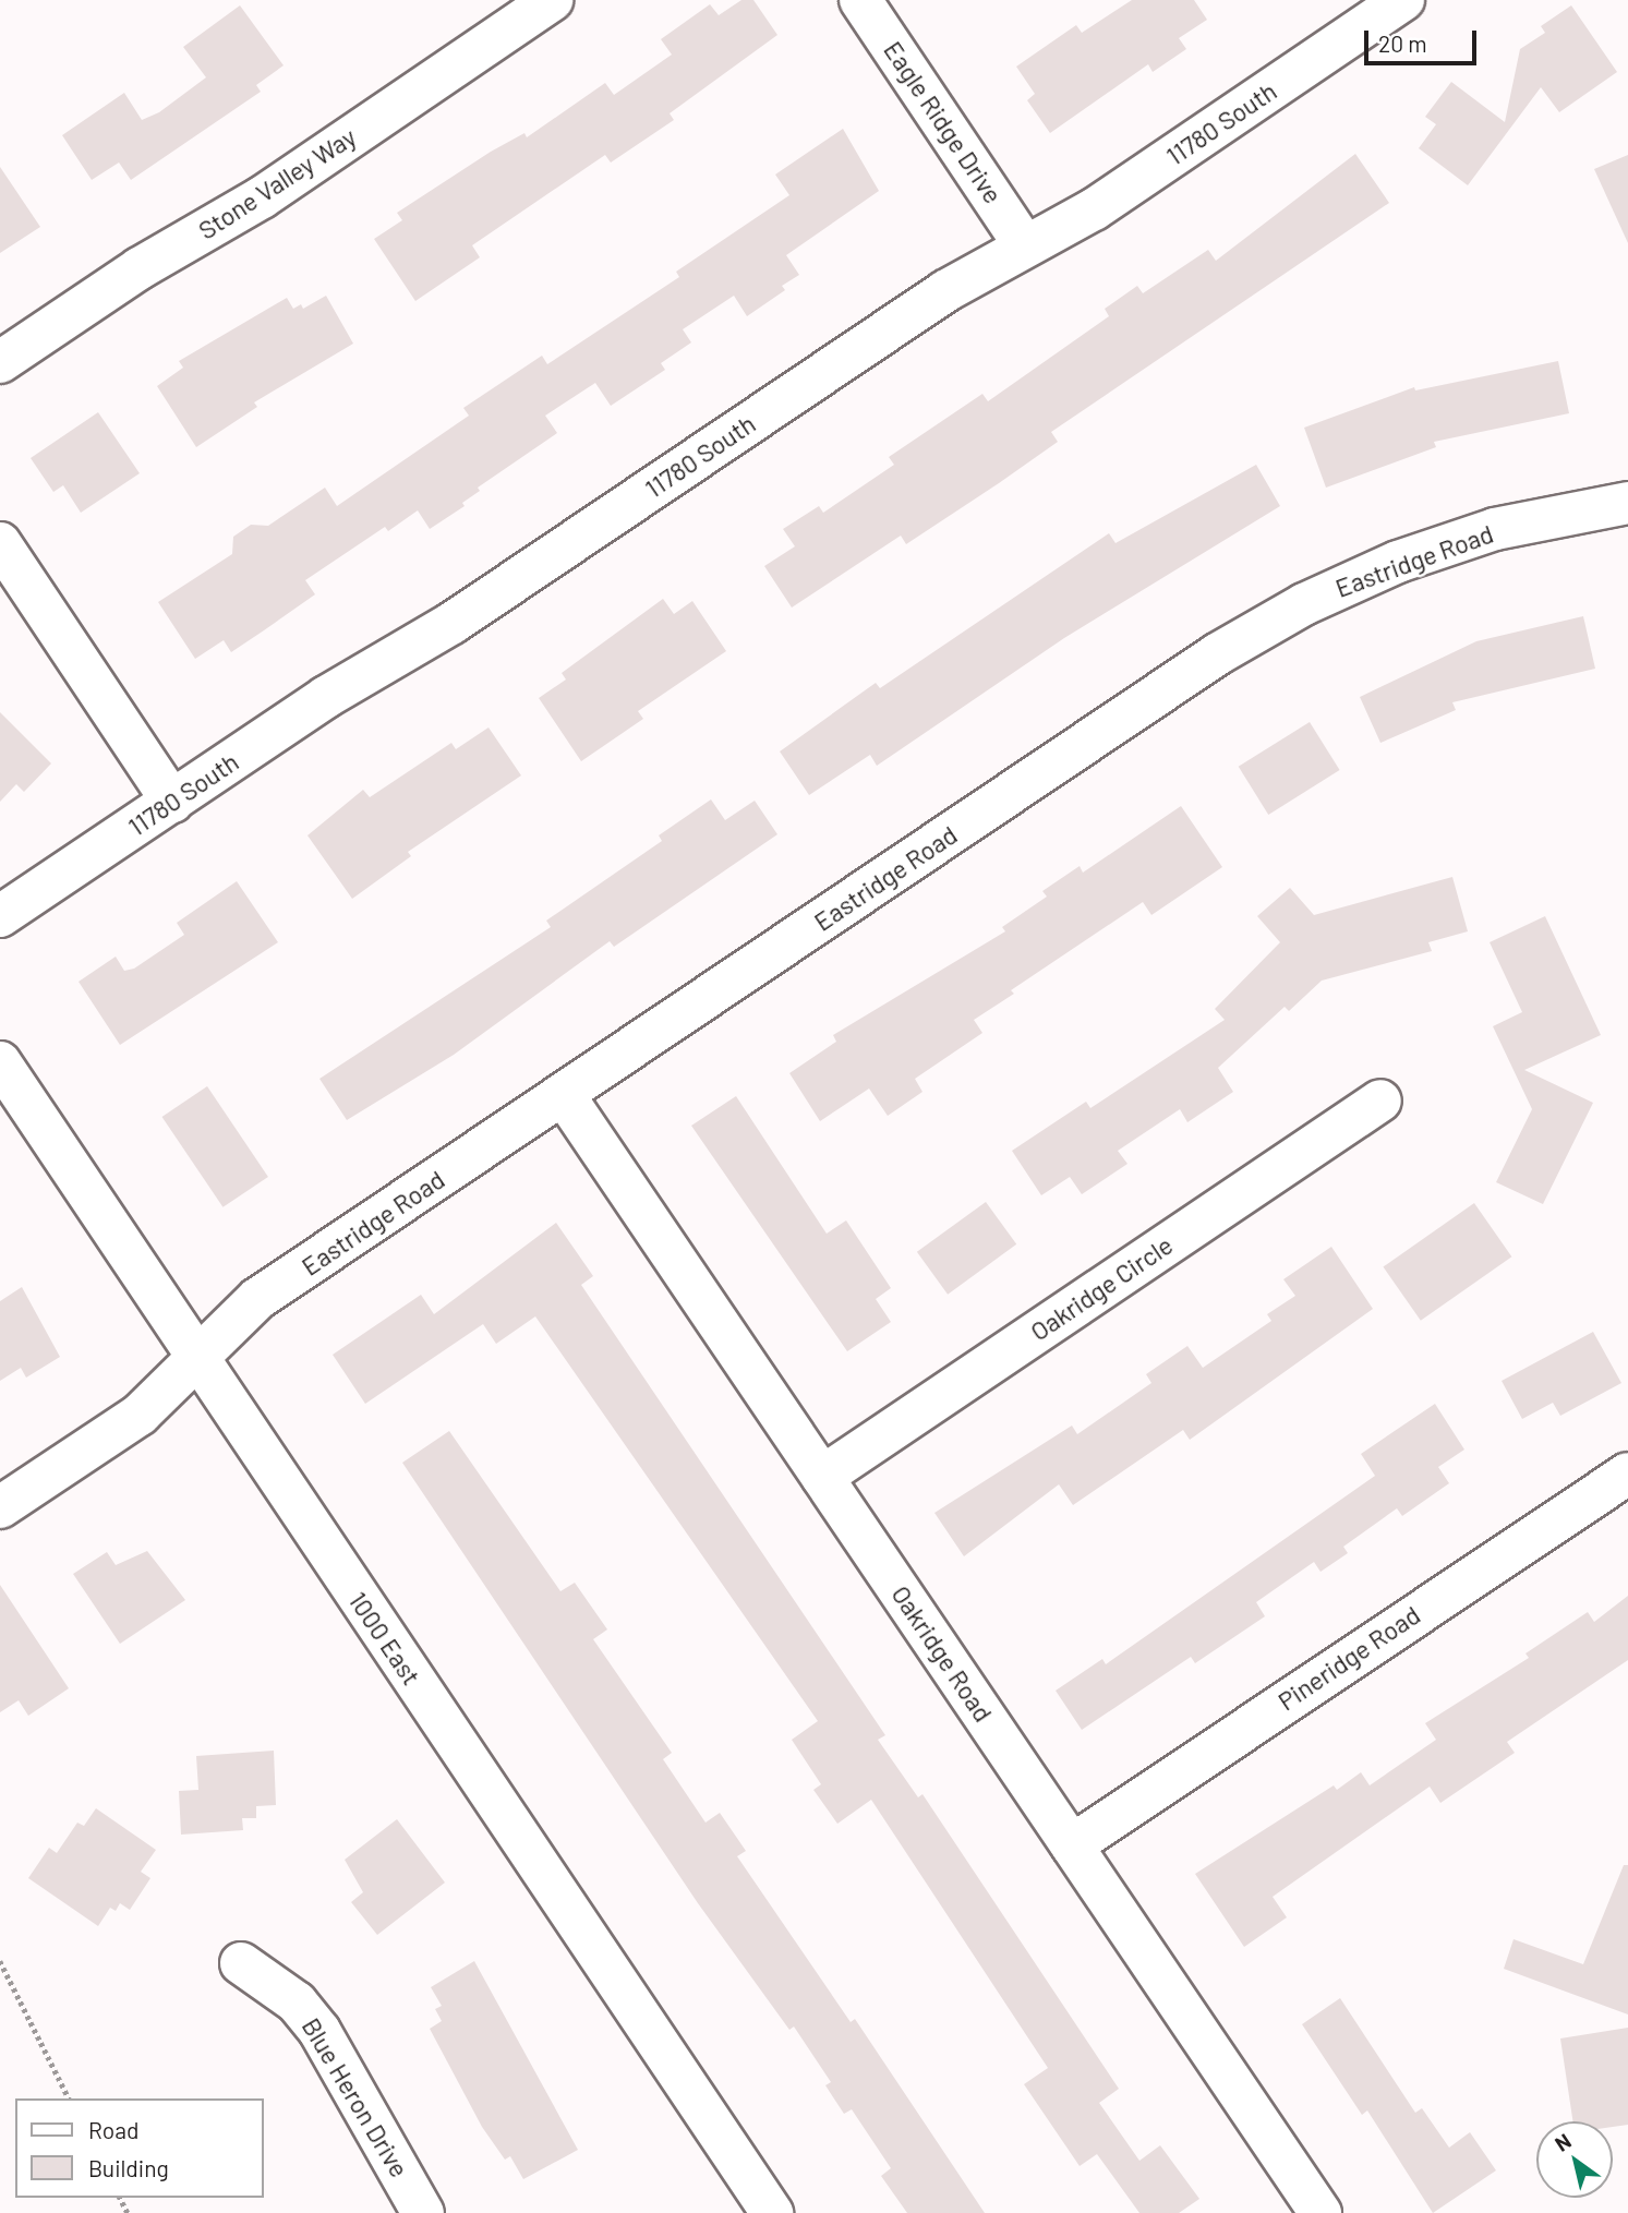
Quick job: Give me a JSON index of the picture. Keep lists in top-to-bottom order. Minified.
{"streets":{"street":["Eagle Ridge Drive","11780 South","Stone Valley Way","Eastridge Road","Oakridge Circle","1000 East","Oakridge Road","Pineridge Road","Blue Heron Drive"]},"crossings":[["Eagle Ridge Drive","11780 South"],["Eastridge Road","1000 East"],["Eastridge Road","Oakridge Road"],["Oakridge Circle","Oakridge Road"],["Oakridge Road","Pineridge Road"]],"legend":["Road","Building"],"scale_bar":"20 m","north":"top left"}
